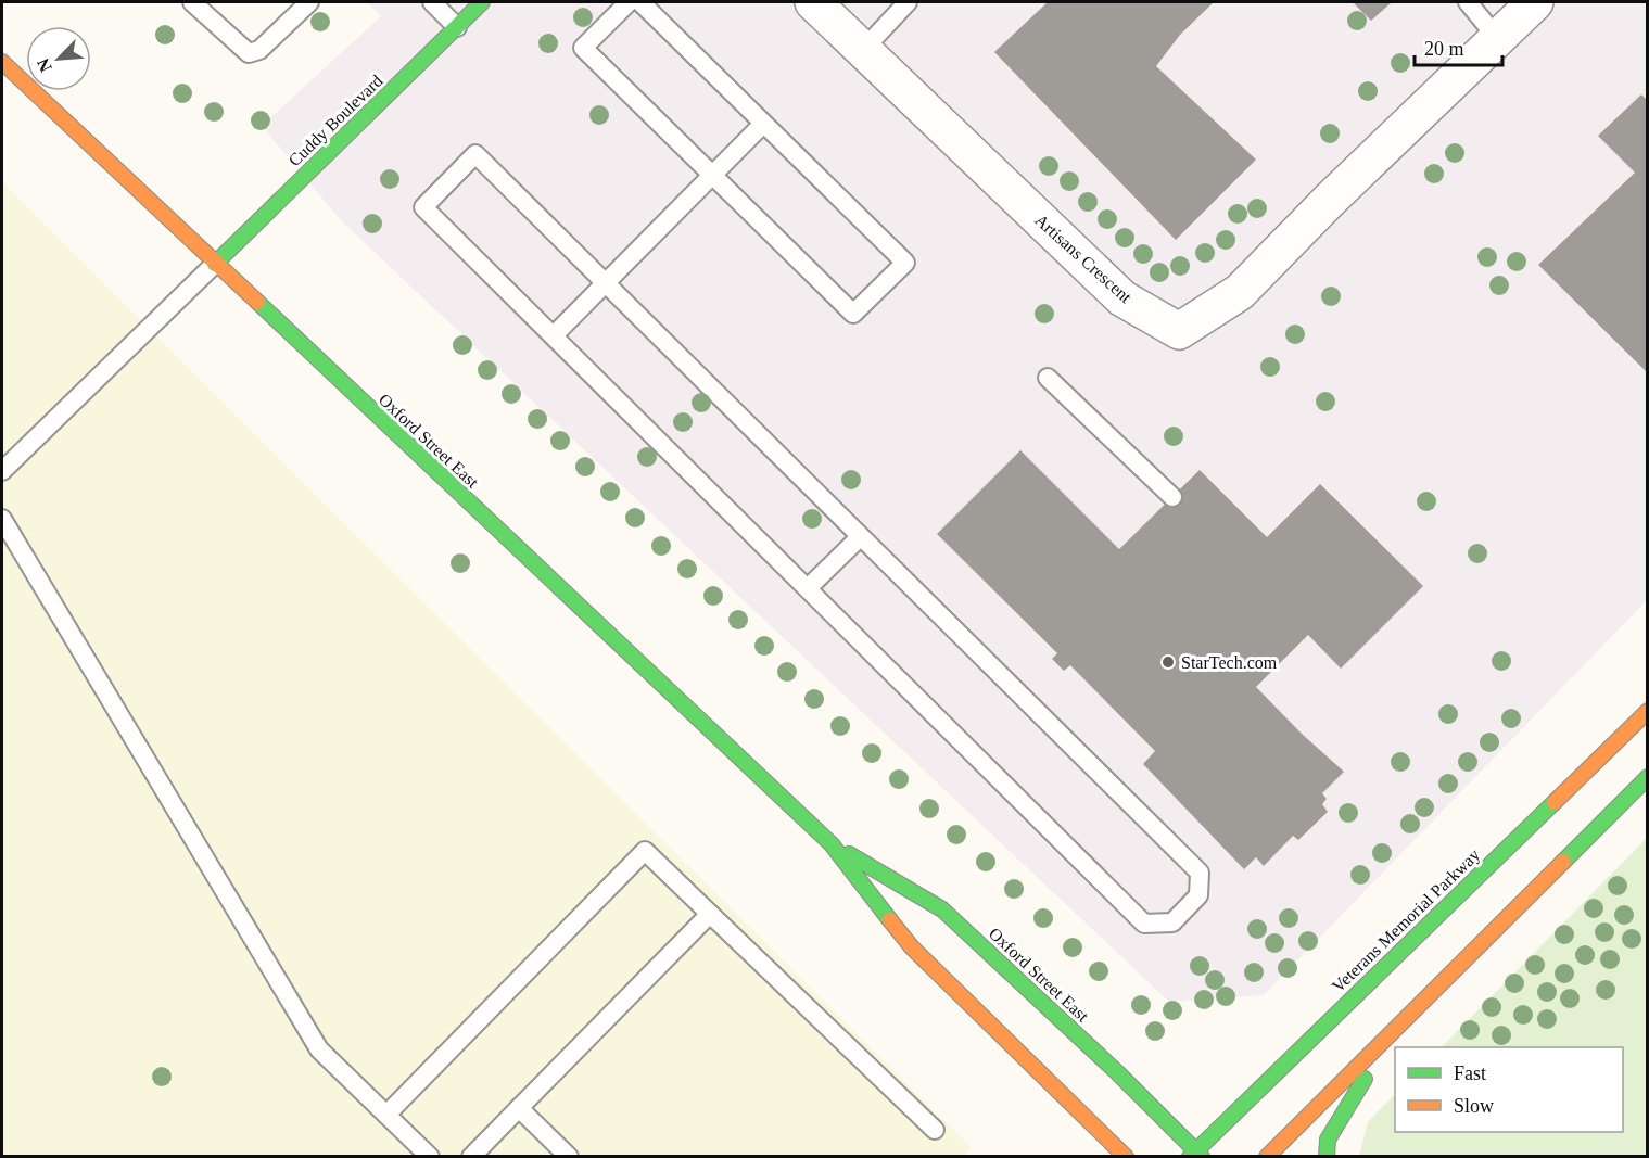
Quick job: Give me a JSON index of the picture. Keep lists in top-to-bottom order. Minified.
{"streets":{"main road":["Cuddy Boulevard","Oxford Street East","Veterans Memorial Parkway"],"street":["Artisans Crescent"]},"crossings":[["Cuddy Boulevard","Oxford Street East"],["Oxford Street East","Veterans Memorial Parkway"]],"places":["StarTech.com"],"legend":["Fast","Slow"],"scale_bar":"20 m","north":"bottom left"}
